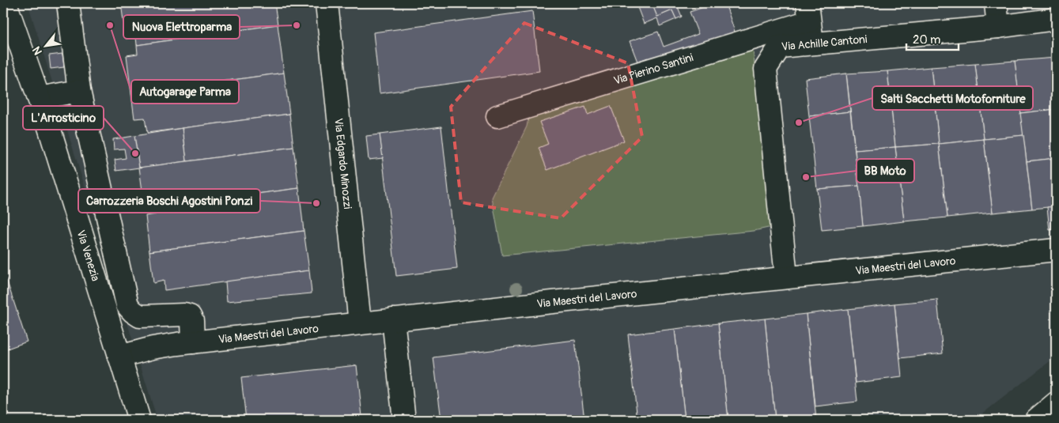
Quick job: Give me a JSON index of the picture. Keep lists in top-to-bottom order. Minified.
{"streets":{"main road":["Via Achille Cantoni","Via Pierino Santini","Via Edgardo Minozzi","Via Venezia","Via Maestri del Lavoro"]},"crossings":[["Via Achille Cantoni","Via Maestri del Lavoro"],["Via Edgardo Minozzi","Via Maestri del Lavoro"],["Via Venezia","Via Maestri del Lavoro"]],"places":["Autogarage Parma","Nuova Elettroparma","Salti Sacchetti Motoforniture","L'Arrosticino","BB Moto","Carrozzeria Boschi Agostini Ponzi"],"scale_bar":"20 m","north":"bottom left"}
